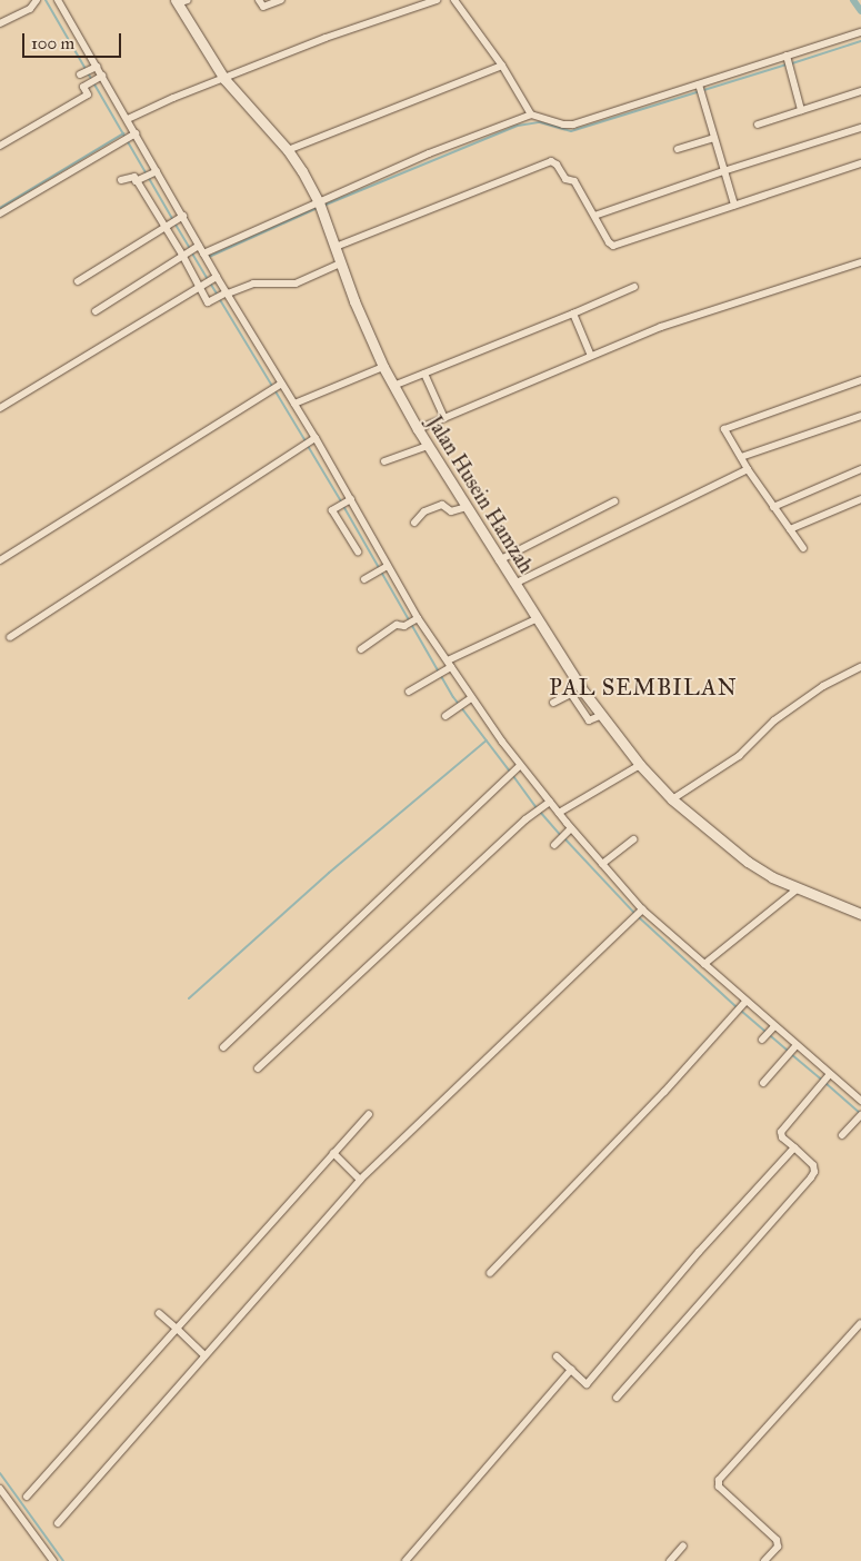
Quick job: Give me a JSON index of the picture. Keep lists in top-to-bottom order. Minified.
{"streets":{"street":["Jalan Husein Hamzah"]},"districts":["PAL SEMBILAN"],"scale_bar":"100 m"}
